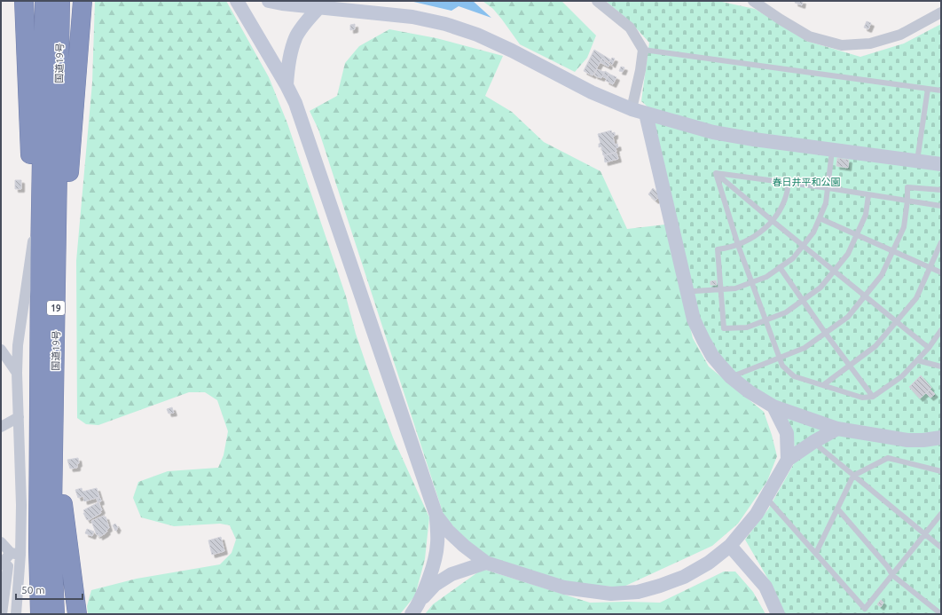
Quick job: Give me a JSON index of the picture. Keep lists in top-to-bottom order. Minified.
{"streets":{"highway":["国道19号","19"]},"parks":["春日井平和公園"],"scale_bar":"50 m"}
